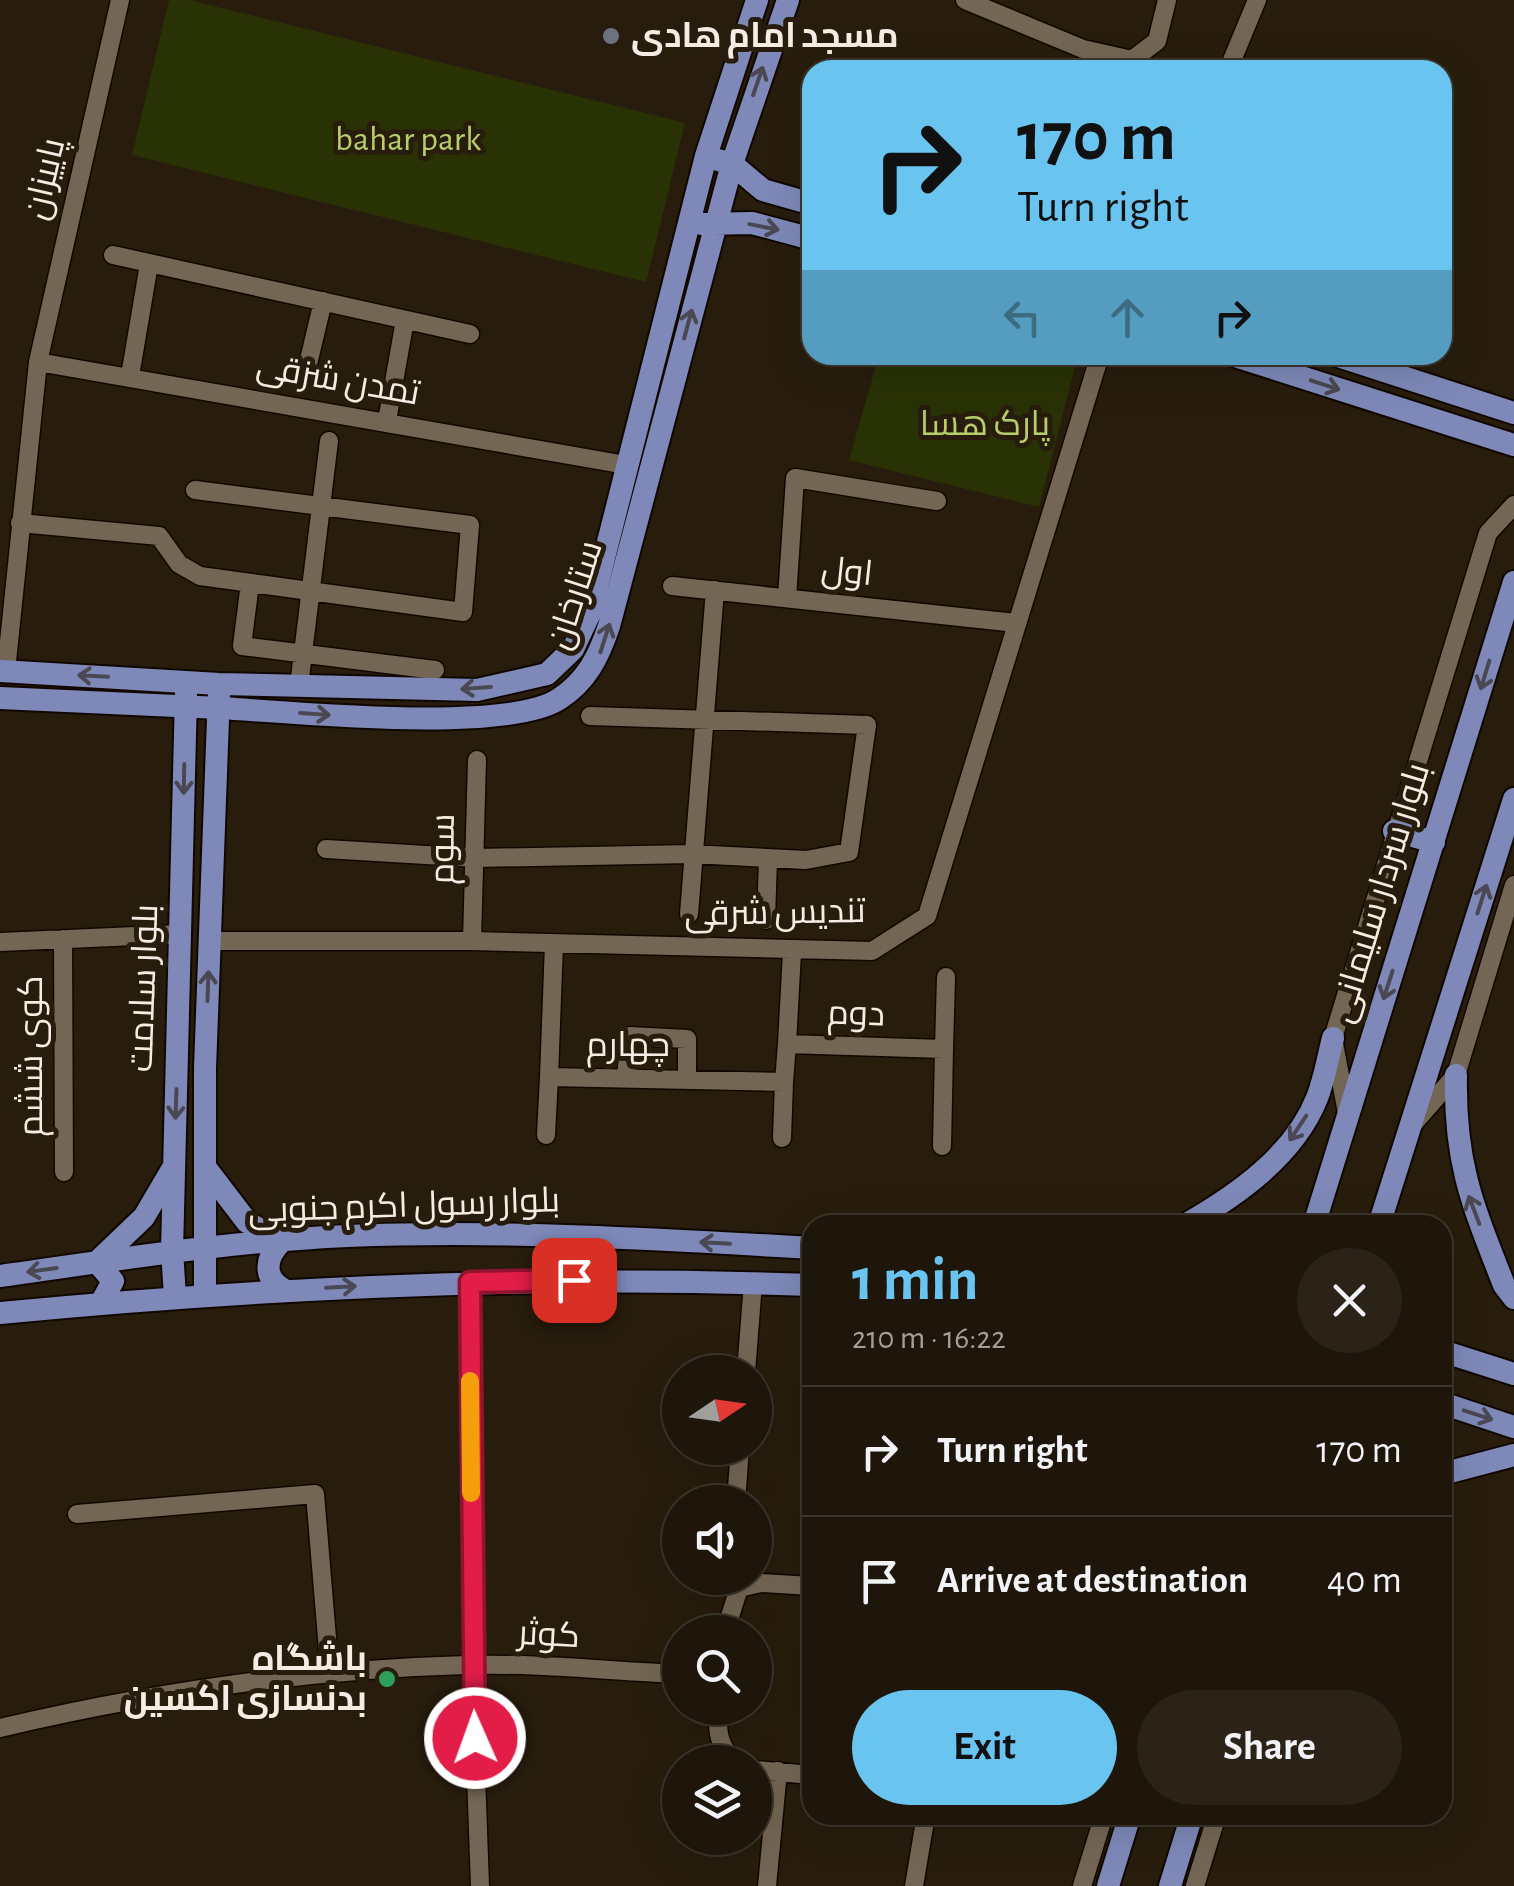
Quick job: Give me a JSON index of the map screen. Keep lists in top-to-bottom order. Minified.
{"streets":{"main road":["ستارخان","بلوار سردار سلیمانی","بلوار سلامت","بلوار رسول اکرم جنوبی"],"street":["پاییزان","تمدن شزقی","اول","سوم","تندیس شرقی","دوم","چهارم","کوی ششم","کوثر"]},"crossings":[["پاییزان","تمدن شزقی"],["تمدن شزقی","ستارخان"],["اول","تندیس شرقی"],["ستارخان","بلوار سلامت"],["سوم","تندیس شرقی"],["تندیس شرقی","بلوار سلامت"],["تندیس شرقی","دوم"],["تندیس شرقی","چهارم"],["بلوار سلامت","بلوار رسول اکرم جنوبی"]],"parks":["bahar park","پارک هسا"],"places":["مسجد امام هادی","باشگاه بدنسازی اکسین"],"north":"right","page":{"turn":["170 m","Turn right"],"heading":["1 min","210 m · 16:22"],"list":[{"name":"Turn right","value":"170 m"},{"name":"Arrive at destination","value":"40 m"}],"buttons":["Exit","Share"]}}
